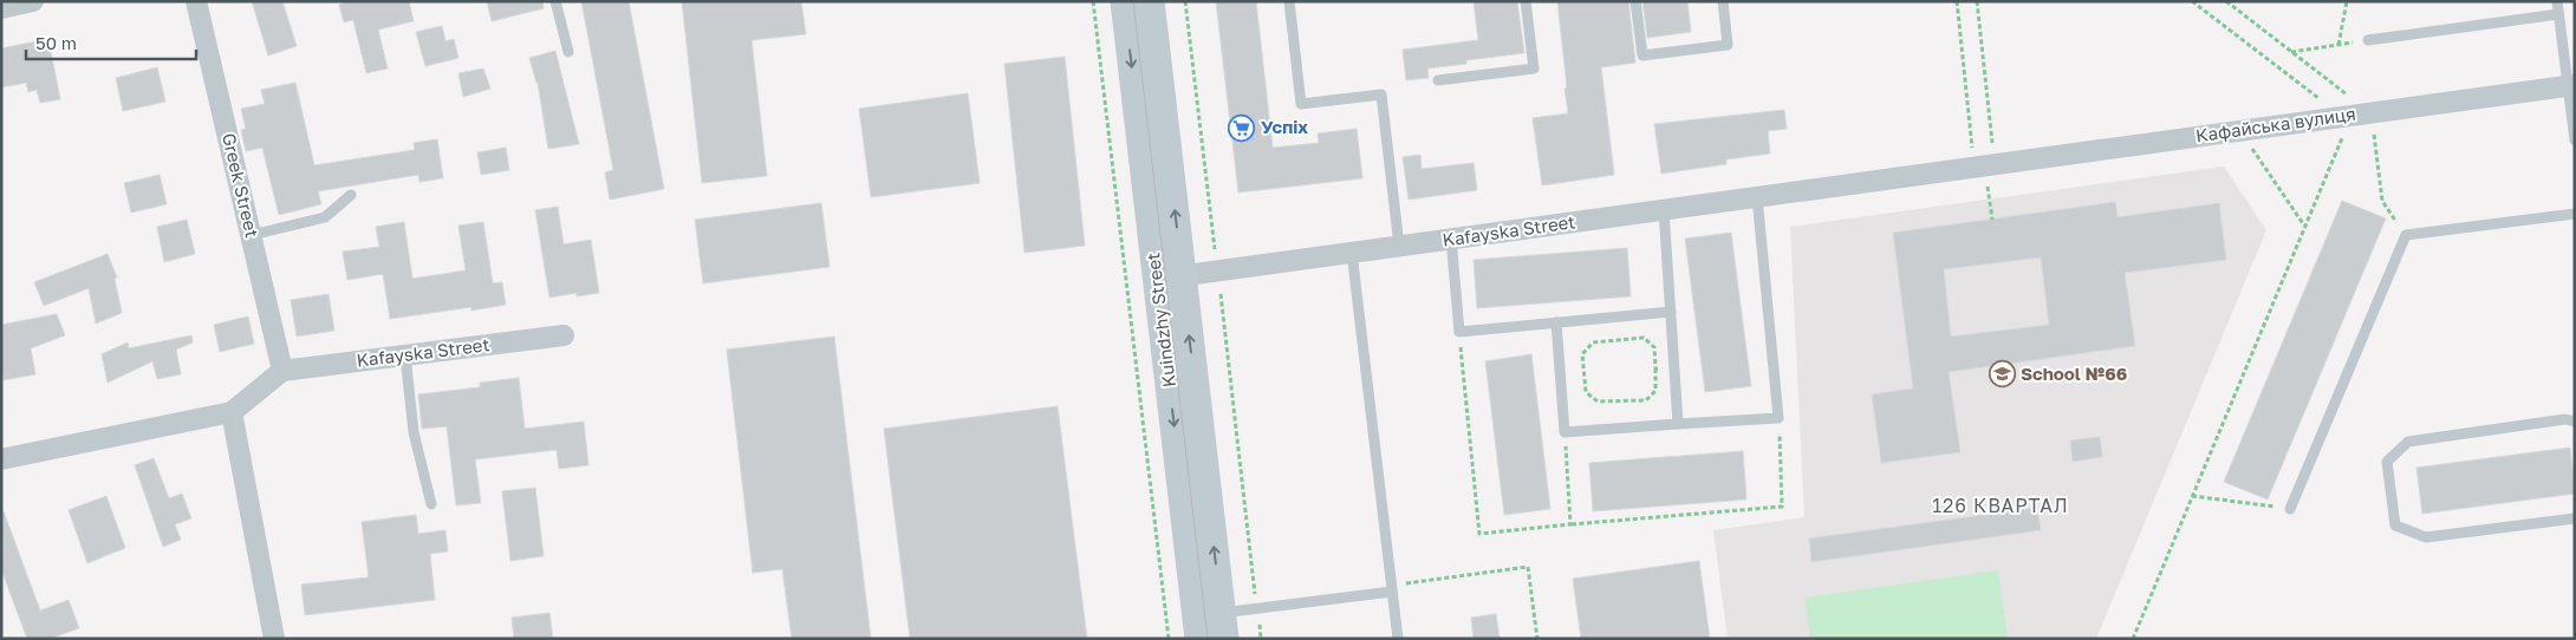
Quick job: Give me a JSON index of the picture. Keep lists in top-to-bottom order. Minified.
{"streets":{"main road":["Kuindzhy Street"],"street":["Кафайська вулиця","Greek Street","Kafayska Street"]},"crossings":[["Кафайська вулиця","Kafayska Street"],["Greek Street","Kafayska Street"],["Kafayska Street","Kuindzhy Street"]],"districts":["126 КВАРТАЛ"],"places":{"supermarket":["Успіх"],"school or university":["School №66"]},"scale_bar":"50 m"}
